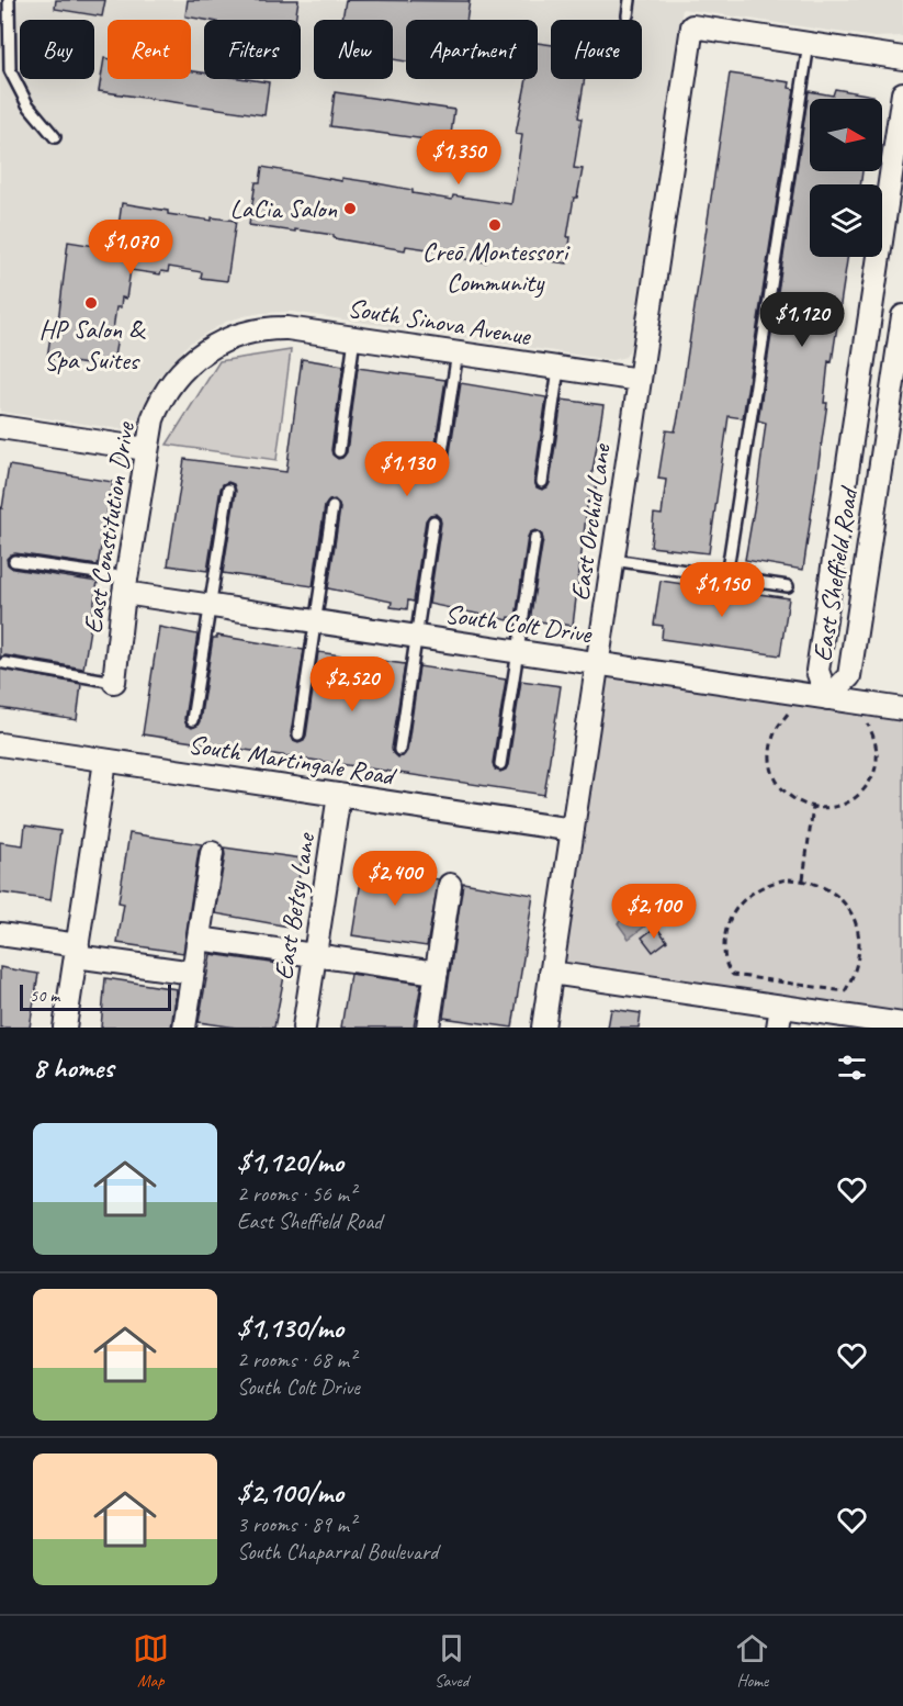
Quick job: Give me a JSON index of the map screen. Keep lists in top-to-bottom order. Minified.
{"streets":{"street":["South Sinova Avenue","East Orchid Lane","East Constitution Drive","East Sheffield Road","South Colt Drive","South Martingale Road","East Betsy Lane"]},"crossings":[["South Sinova Avenue","East Orchid Lane"],["South Sinova Avenue","East Constitution Drive"],["East Orchid Lane","South Colt Drive"],["East Orchid Lane","South Martingale Road"],["East Constitution Drive","South Colt Drive"],["East Sheffield Road","South Colt Drive"],["South Martingale Road","East Betsy Lane"]],"places":["LaCia Salon","Creō Montessori Community","HP Salon & Spa Suites"],"scale_bar":"50 m","north":"right","page":{"chip":["Buy","Rent","Filters","New","Apartment","House"],"price":["$1,350","$1,070","$1,120","$1,130","$1,150","$2,520","$2,400","$2,100"],"scale":"50 m","heading":"8 homes","list":[{"name":"$1,120/mo","note":"2 rooms · 56 m² · East Sheffield Road"},{"name":"$1,130/mo","note":"2 rooms · 68 m² · South Colt Drive"},{"name":"$2,100/mo","note":"3 rooms · 89 m² · South Chaparral Boulevard"}],"tabs":["Map","Saved","Home"]}}
